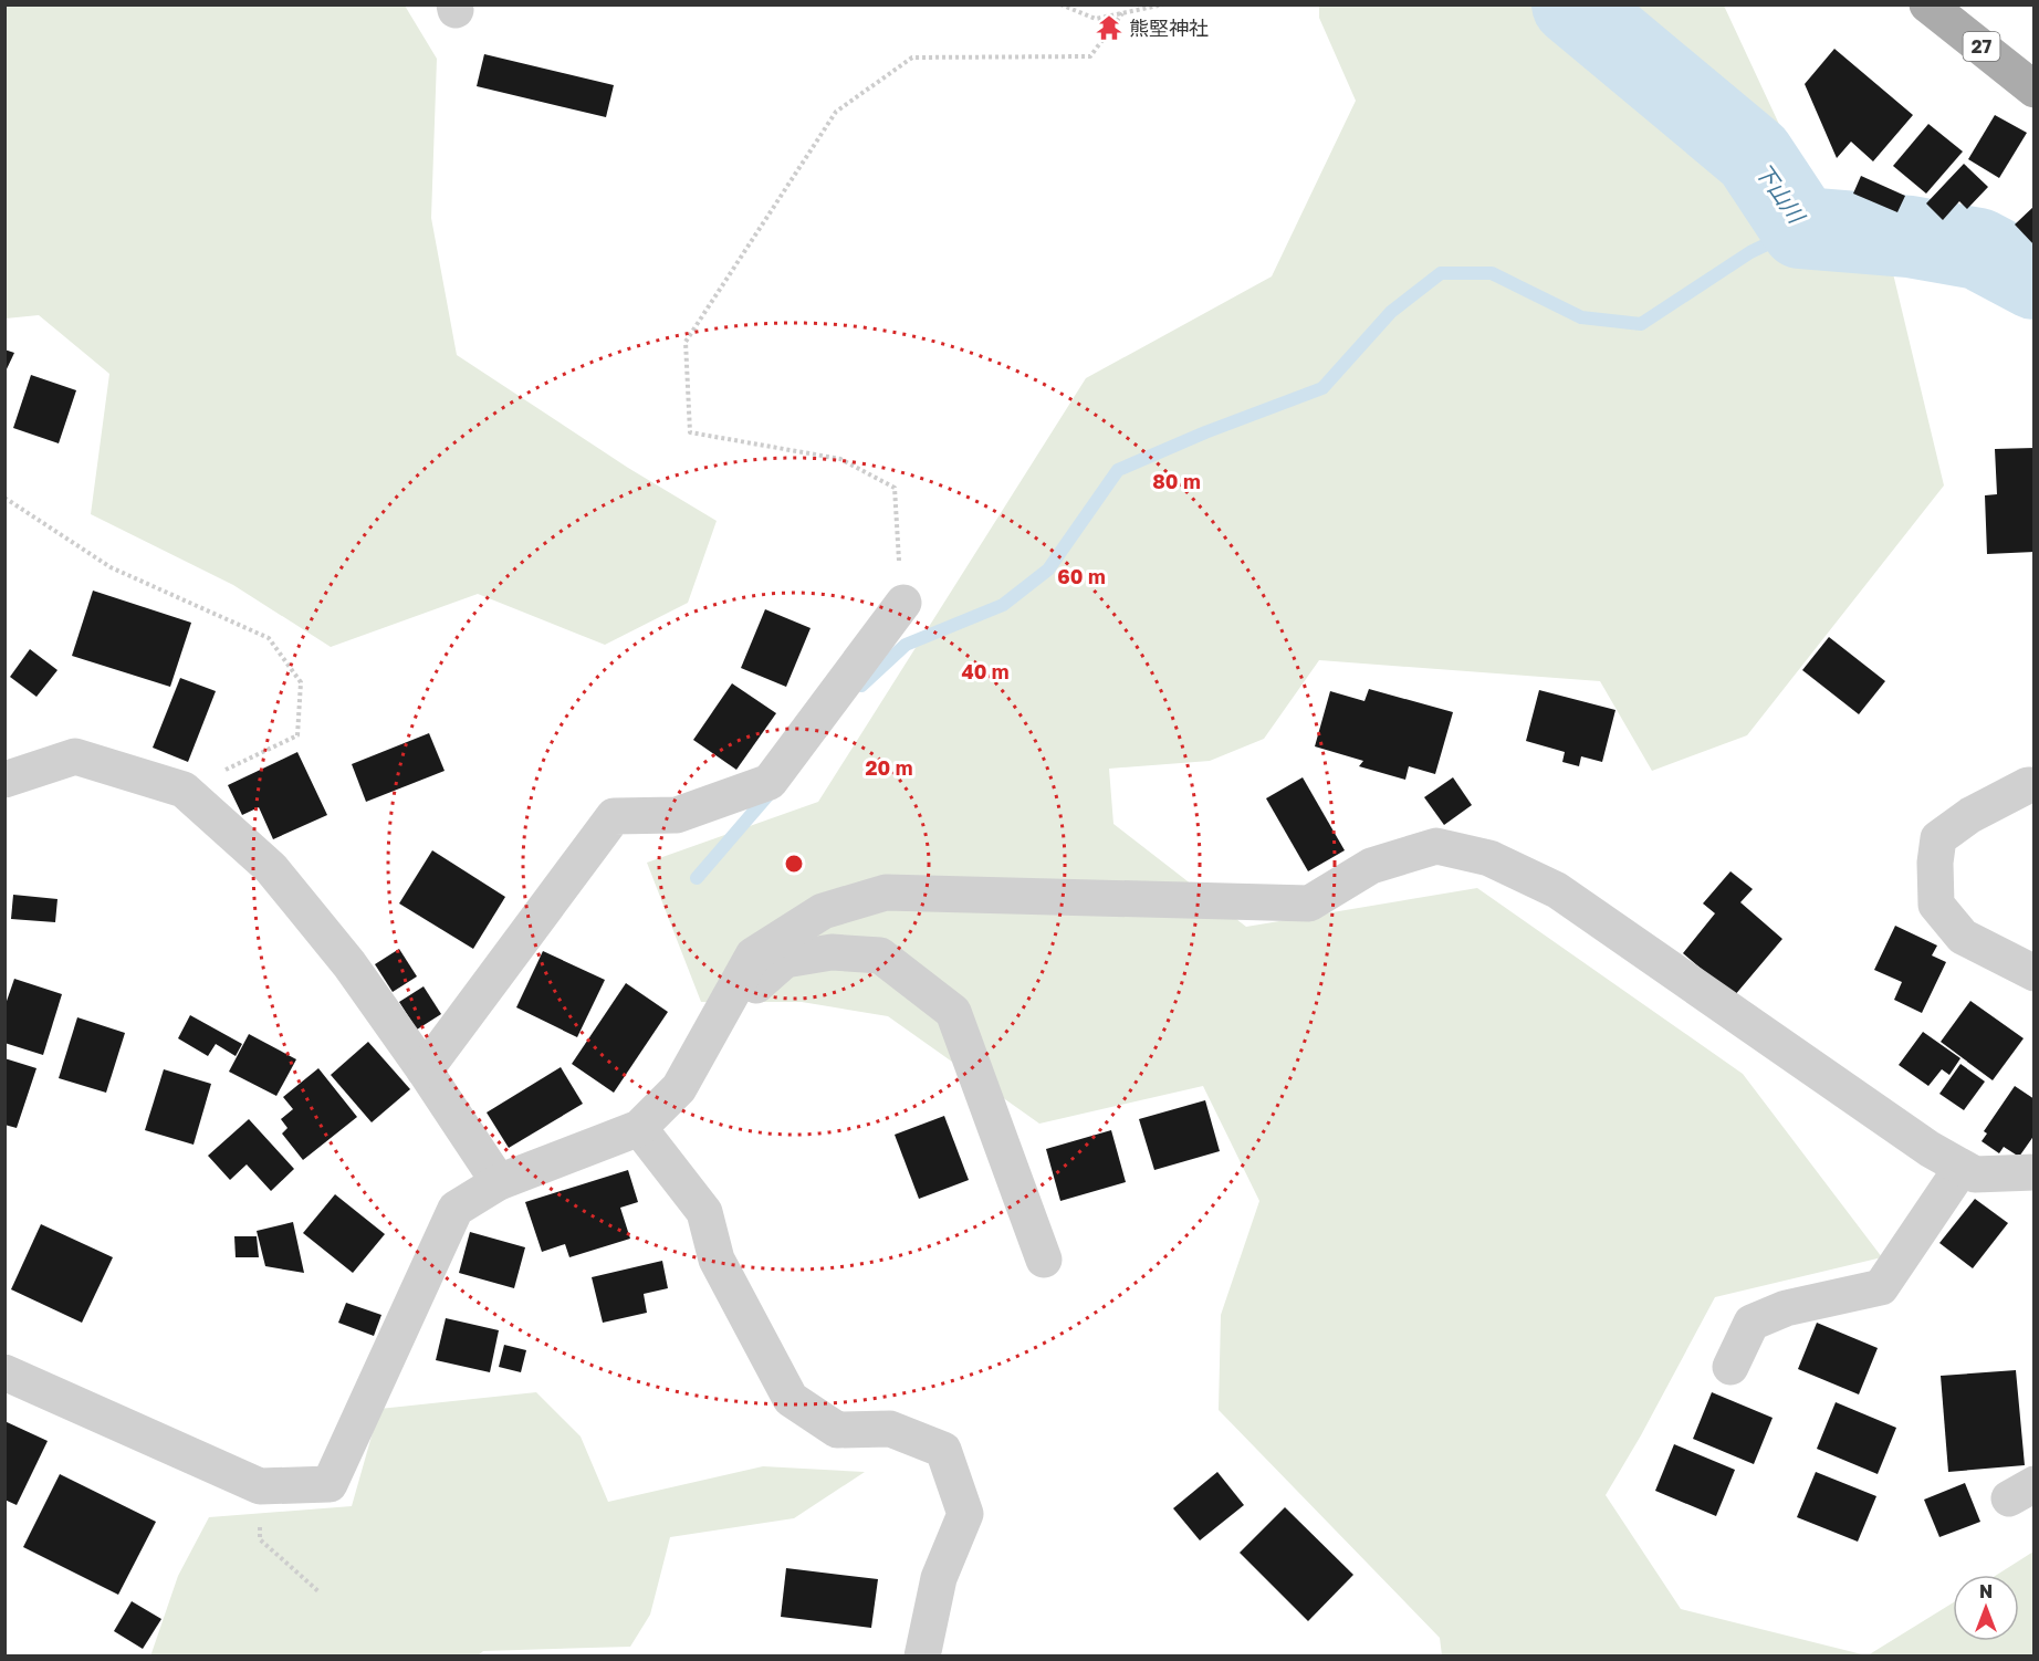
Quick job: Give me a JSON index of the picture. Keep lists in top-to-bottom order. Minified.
{"streets":{"main road":["27"]},"water":["下山川"],"places":{"temple":["熊堅神社"]},"north":"top","rings":["80 m","60 m","40 m","20 m"]}
